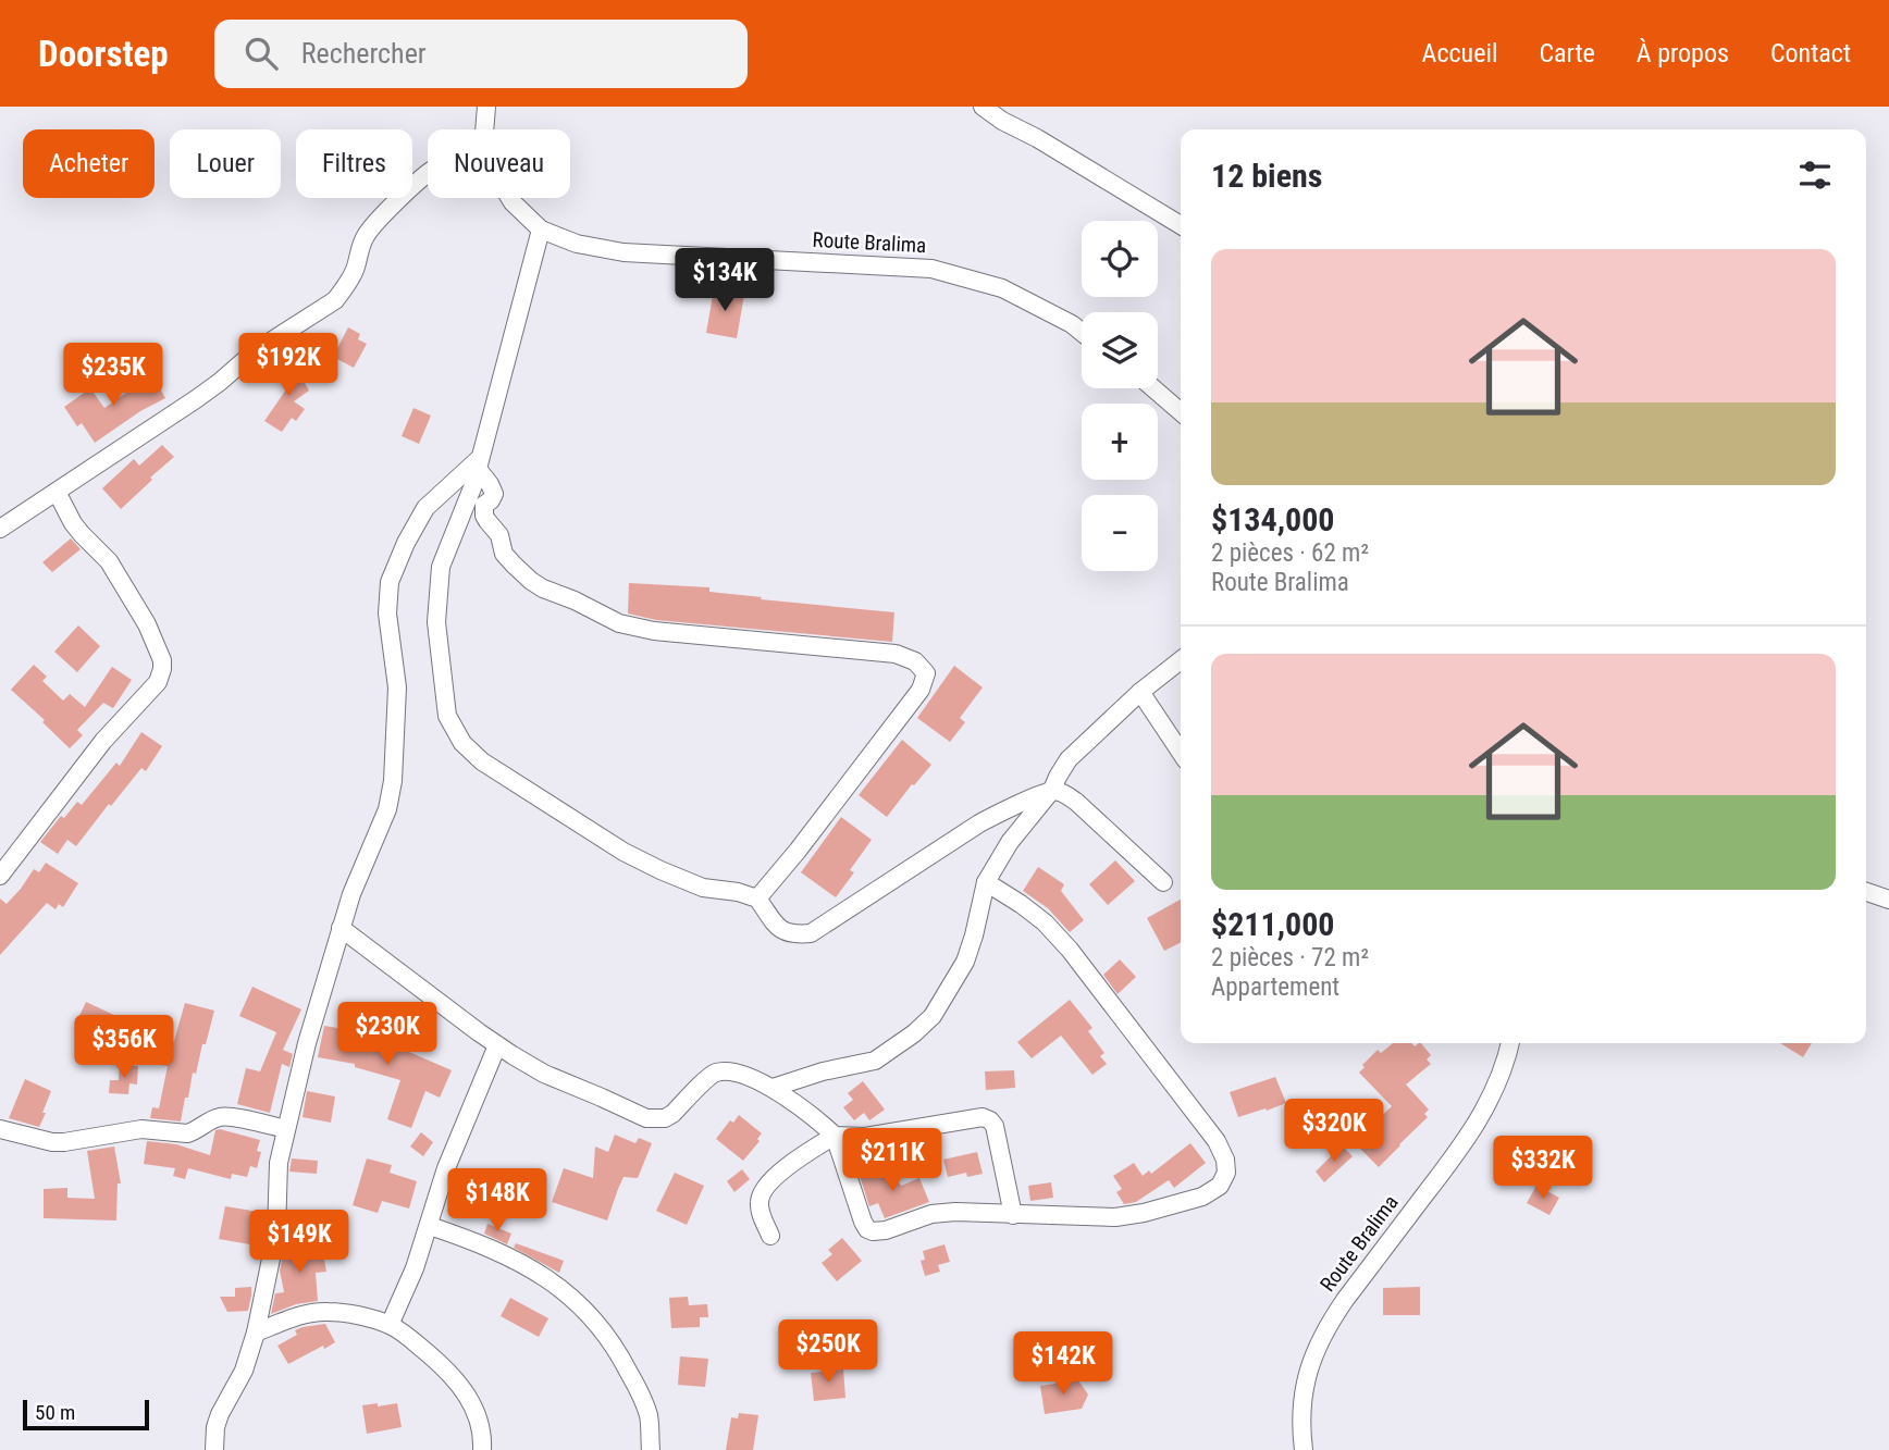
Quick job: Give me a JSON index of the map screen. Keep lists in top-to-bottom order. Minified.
{"streets":{"street":["Route Bralima"]},"scale_bar":"50 m","page":{"header":"Doorstep","search":"Rechercher","nav":["Accueil","Carte","À propos","Contact"],"chip":["Acheter","Louer","Filtres","Nouveau"],"heading":"12 biens","map_buttons":["+","−"],"list":[{"name":"$134,000","note":"2 pièces · 62 m² · Route Bralima"},{"name":"$211,000","note":"2 pièces · 72 m² · Appartement"}],"price":["$134K","$192K","$235K","$230K","$356K","$320K","$211K","$332K","$148K","$149K","$250K","$142K"],"scale":"50 m"}}
